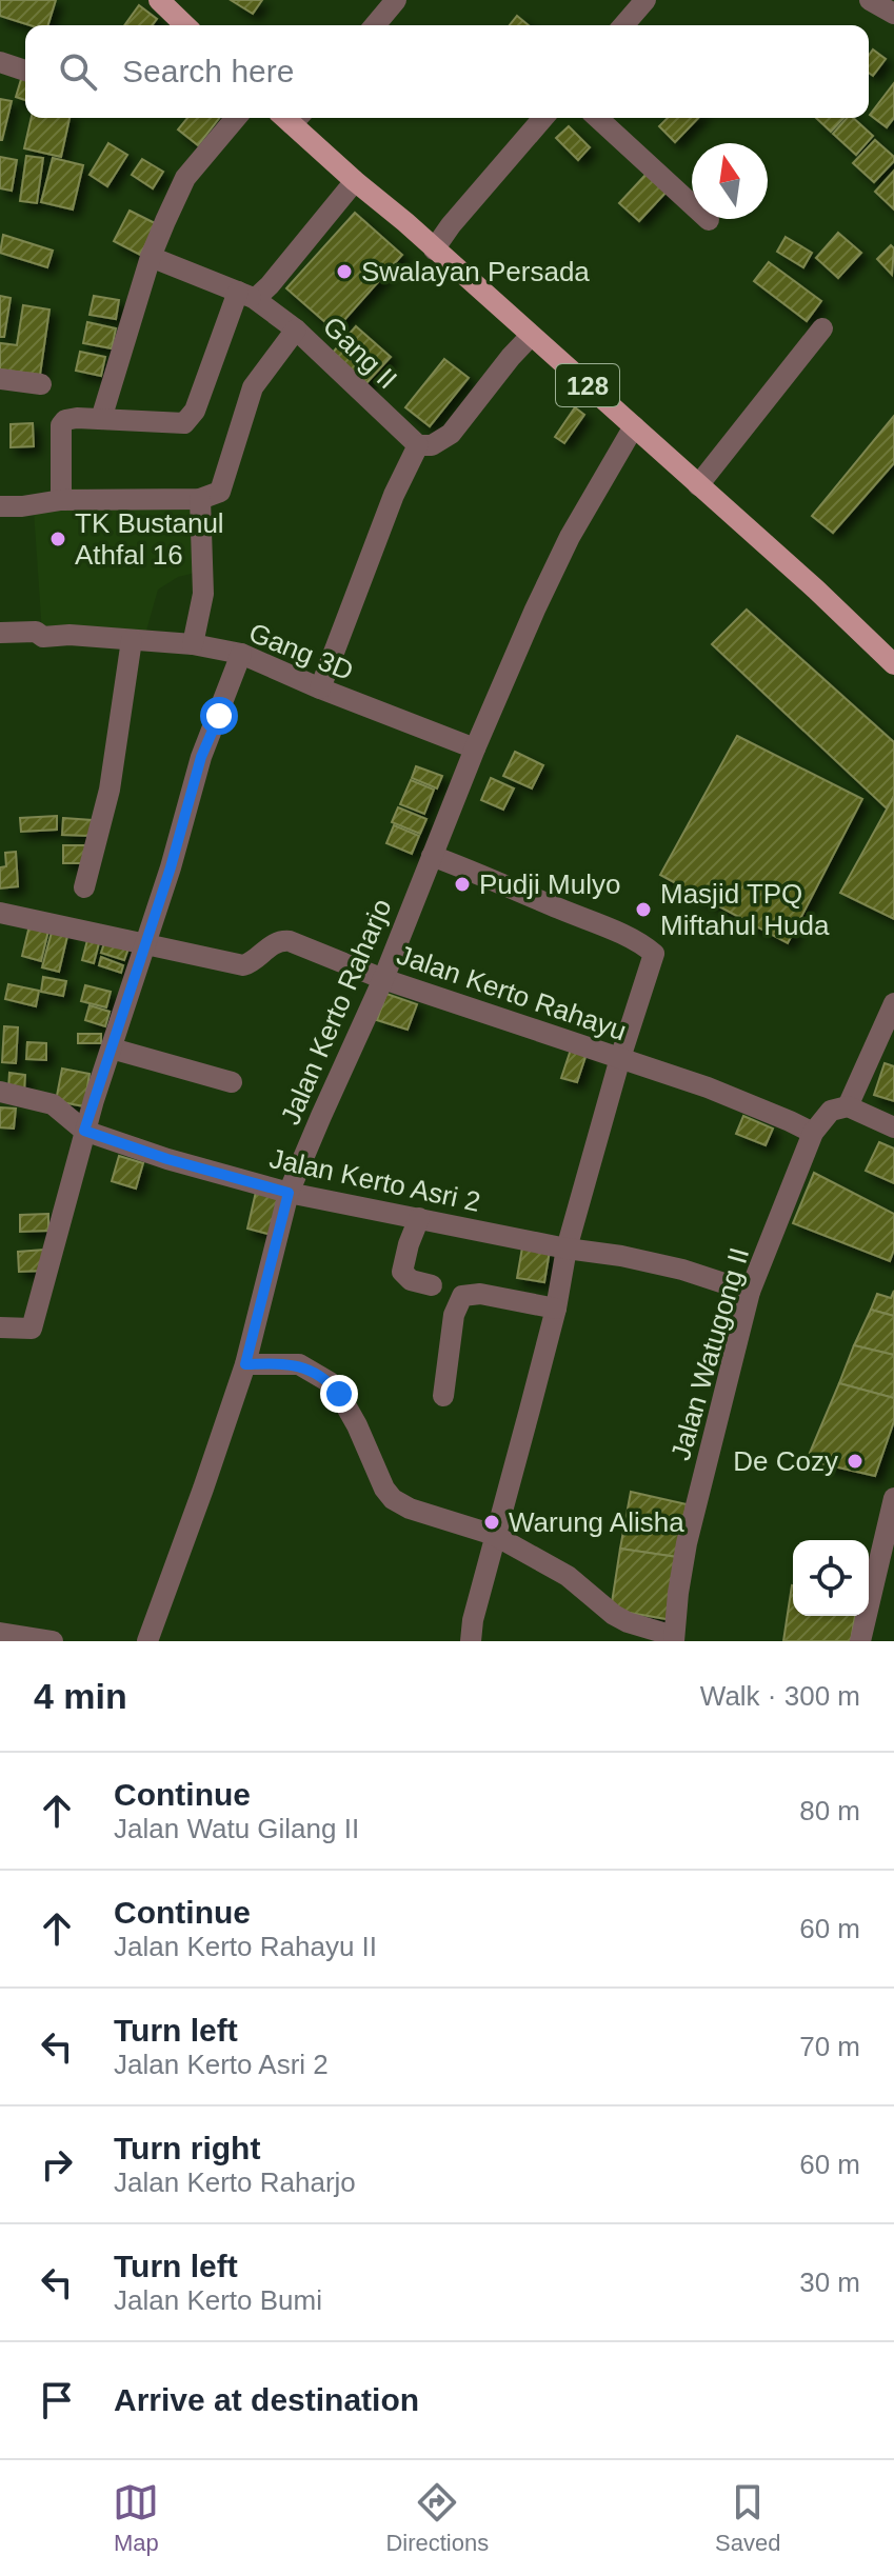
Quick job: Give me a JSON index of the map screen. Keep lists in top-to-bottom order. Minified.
{"streets":{"main road":["128"],"street":["Gang II","Gang 3D","Jalan Kerto Rahayu","Jalan Kerto Raharjo","Jalan Kerto Asri 2","Jalan Watugong II"]},"crossings":[["128","Jalan Kerto Raharjo"],["Gang 3D","Jalan Kerto Raharjo"],["Jalan Kerto Rahayu","Jalan Kerto Raharjo"],["Jalan Kerto Rahayu","Jalan Watugong II"],["Jalan Kerto Raharjo","Jalan Kerto Asri 2"],["Jalan Kerto Asri 2","Jalan Watugong II"]],"places":["Swalayan Persada","TK Bustanul Athfal 16","Pudji Mulyo","Masjid TPQ Miftahul Huda","De Cozy","Warung Alisha"],"north":"top","page":{"search":"Search here","heading":["4 min","Walk · 300 m"],"list":[["Continue","Jalan Watu Gilang II","80 m"],["Continue","Jalan Kerto Rahayu II","60 m"],["Turn left","Jalan Kerto Asri 2","70 m"],["Turn right","Jalan Kerto Raharjo","60 m"],["Turn left","Jalan Kerto Bumi","30 m"],"Arrive at destination"],"nav":["Map","Directions","Saved"]}}
